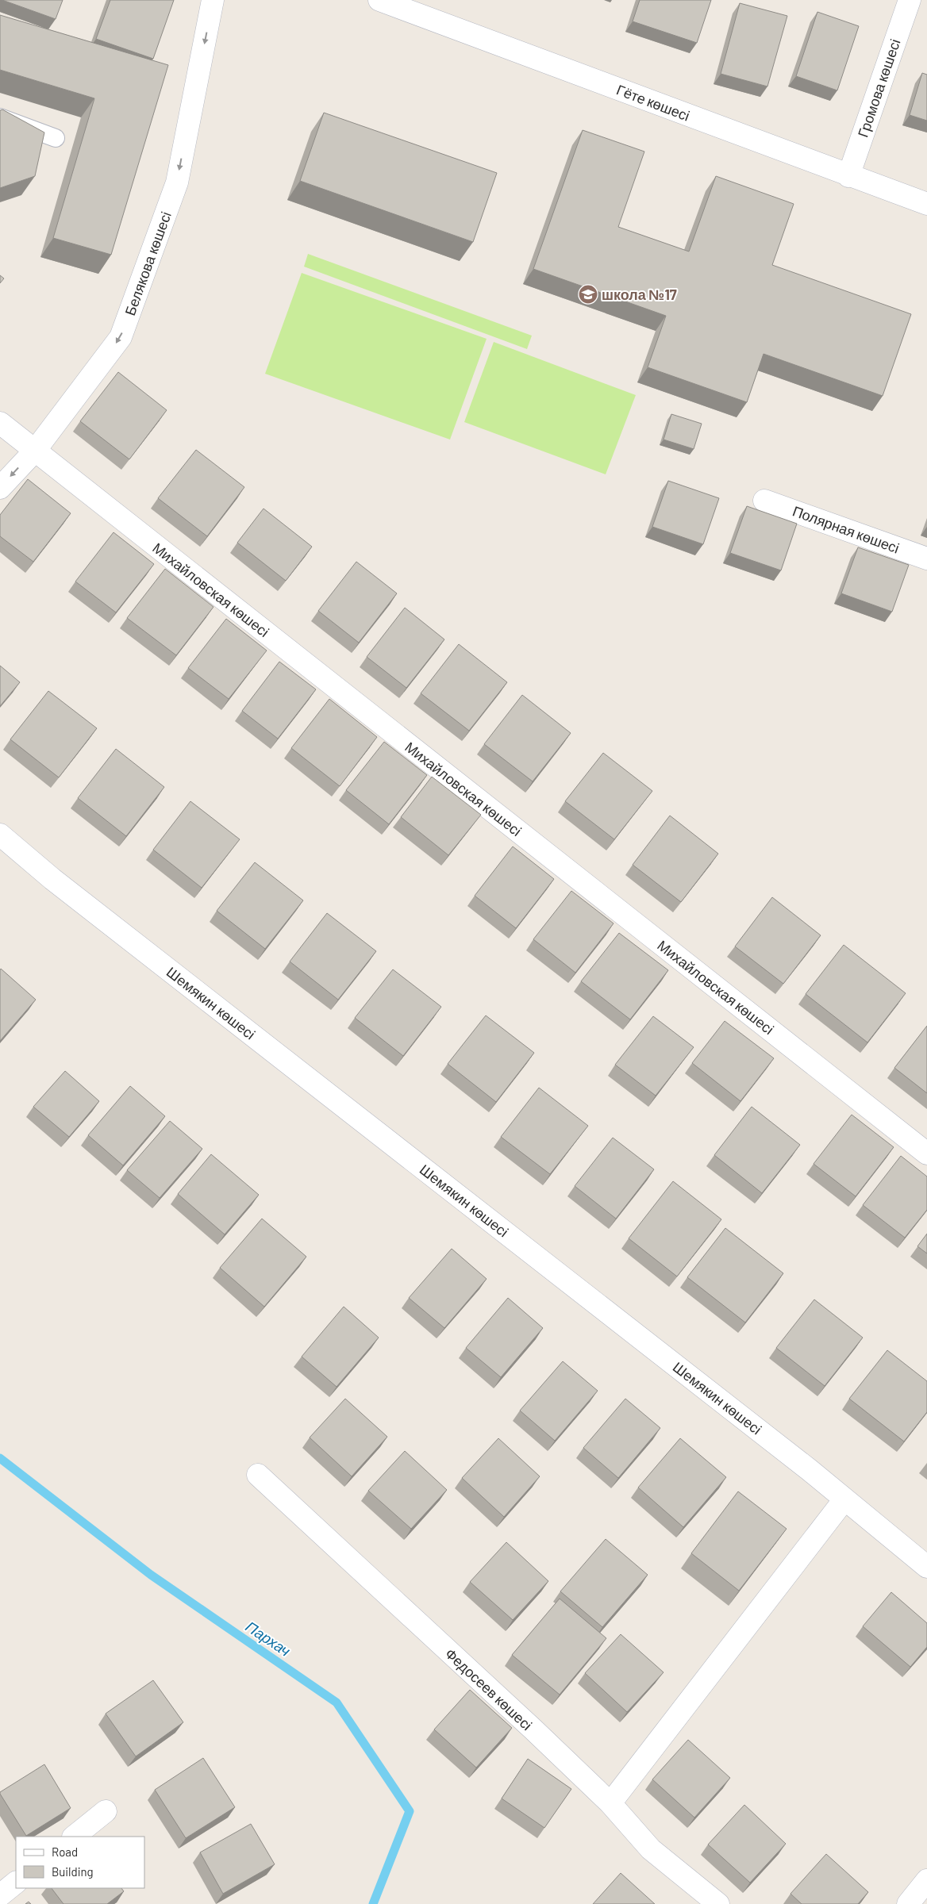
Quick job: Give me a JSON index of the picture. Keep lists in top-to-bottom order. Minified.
{"streets":{"street":["Громова көшесі","Гёте көшесі","Белякова көшесі","Полярная көшесі","Михайловская көшесі","Шемякин көшесі","Федосеев көшесі"]},"crossings":[["Громова көшесі","Гёте көшесі"],["Белякова көшесі","Михайловская көшесі"]],"one_way":["Белякова көшесі"],"water":["Пархач"],"places":{"school or university":["школа №17"]},"legend":["Road","Building"]}
